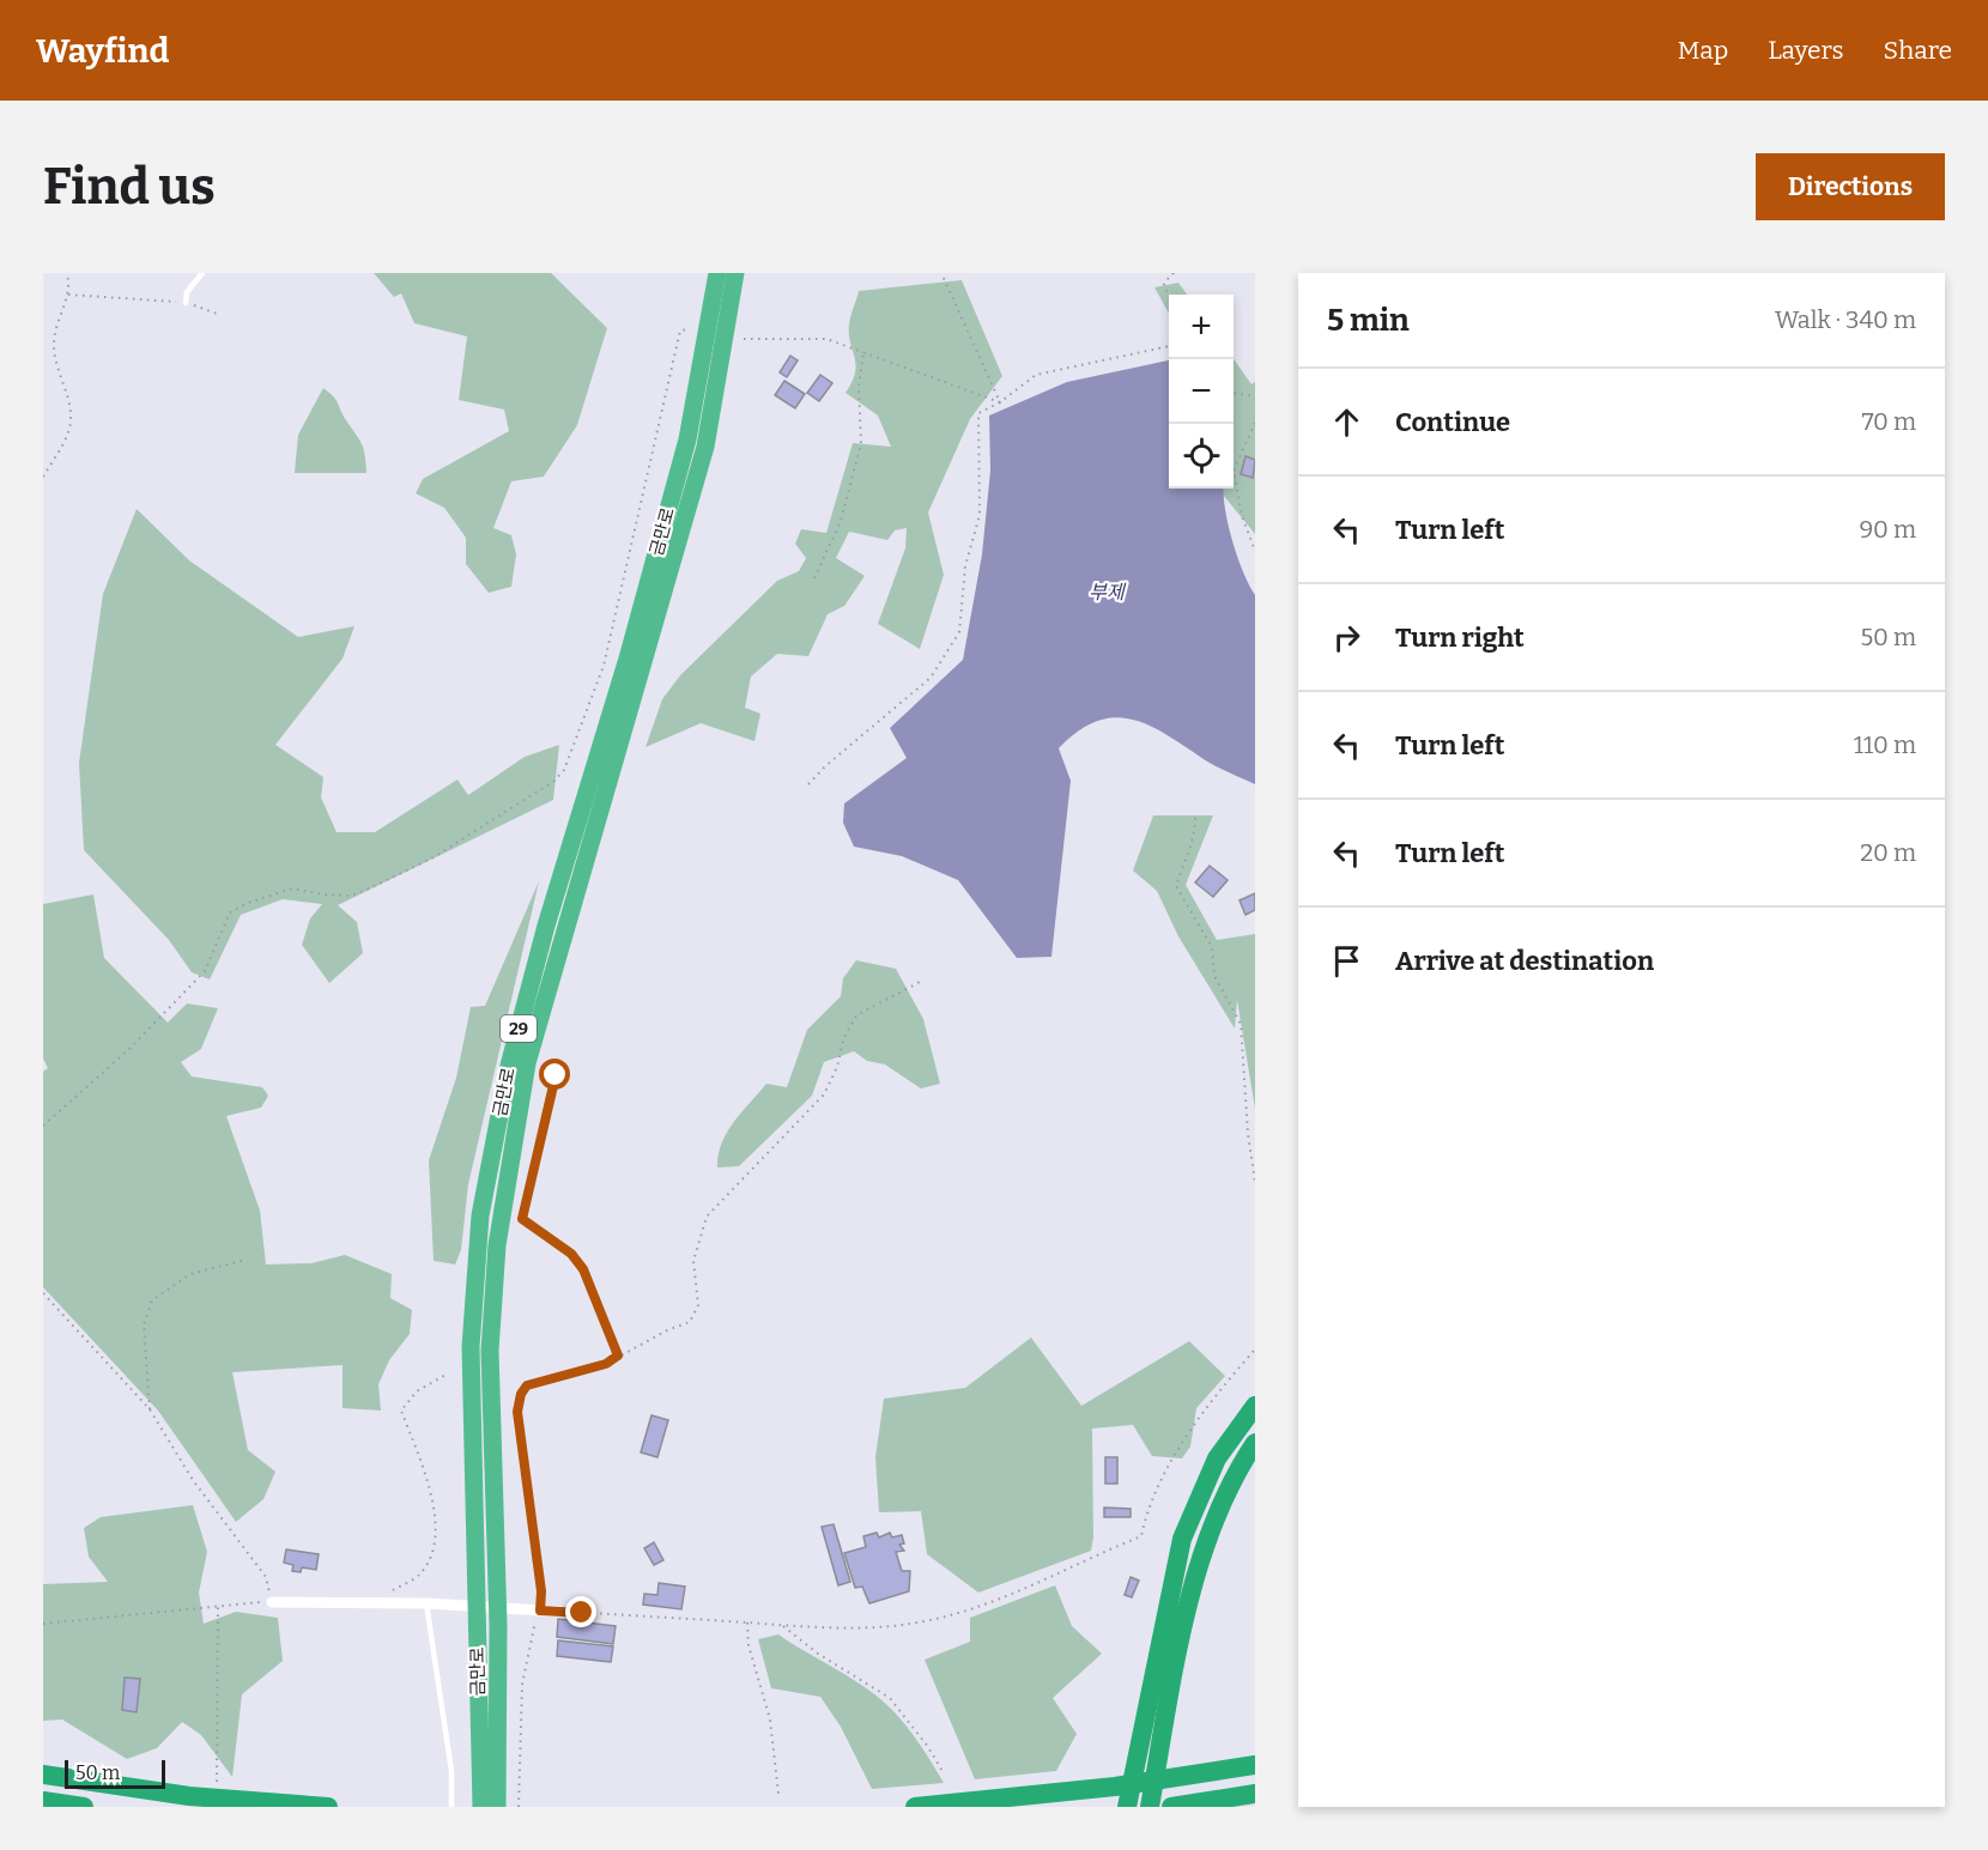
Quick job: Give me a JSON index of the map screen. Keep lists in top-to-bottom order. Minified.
{"streets":{"highway":["금만로","29"]},"water":["부제"],"scale_bar":"50 m","page":{"header":"Wayfind","nav":["Map","Layers","Share"],"buttons":"Directions","title":"Find us","heading":["5 min","Walk · 340 m"],"map_buttons":["+","−"],"list":[["Continue","70 m"],["Turn left","90 m"],["Turn right","50 m"],["Turn left","110 m"],["Turn left","20 m"],"Arrive at destination"],"scale":"50 m"}}
